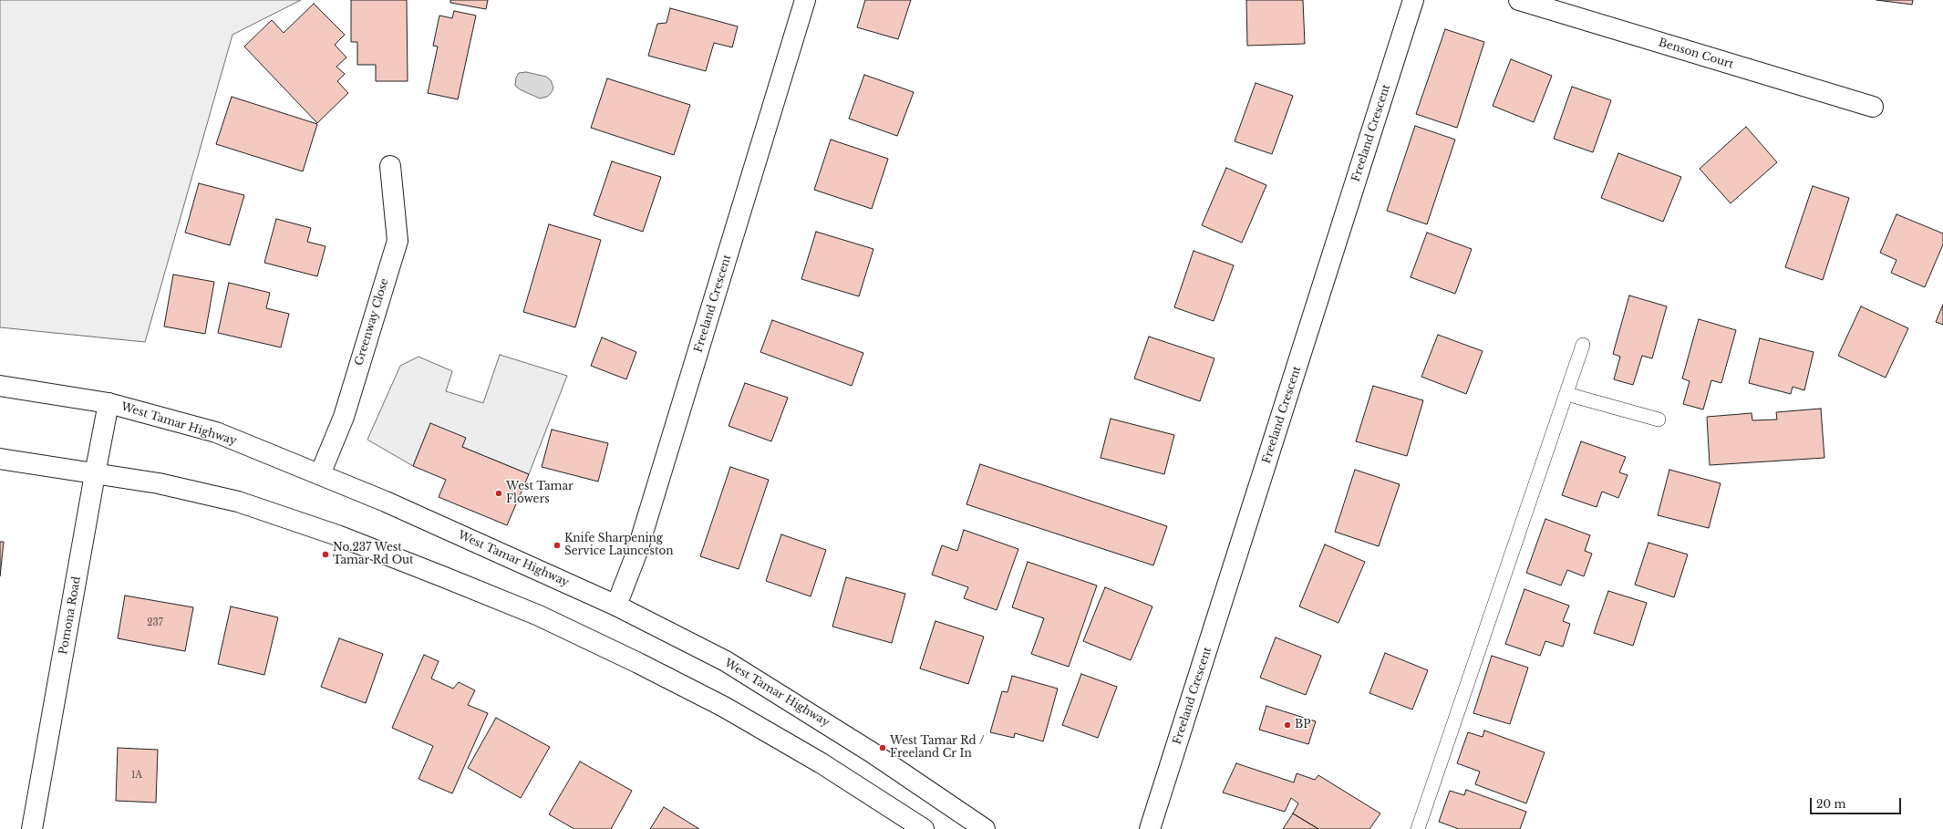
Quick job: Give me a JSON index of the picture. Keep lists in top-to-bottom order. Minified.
{"streets":{"main road":["Benson Court","Freeland Crescent","Greenway Close","West Tamar Highway","Pomona Road"]},"crossings":[["Freeland Crescent","West Tamar Highway"],["Greenway Close","West Tamar Highway"],["West Tamar Highway","Pomona Road"]],"places":["West Tamar Flowers","Knife Sharpening Service Launceston","No.237 West Tamar Rd Out","BP","West Tamar Rd / Freeland Cr In"],"house_numbers":["237","1A"],"scale_bar":"20 m"}
